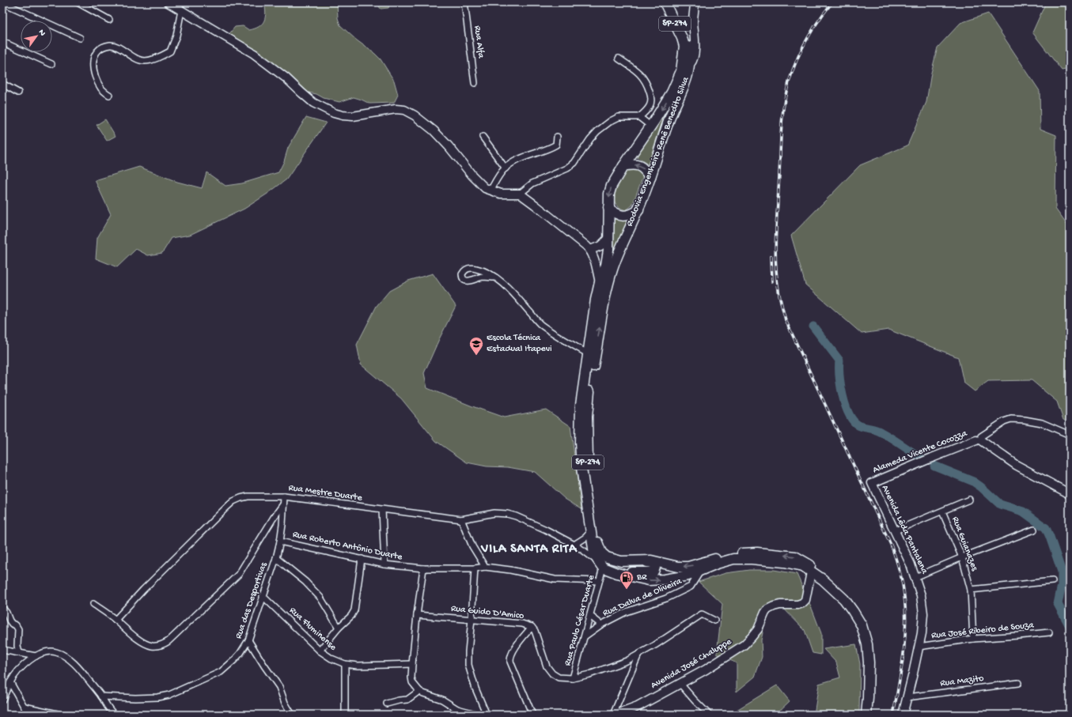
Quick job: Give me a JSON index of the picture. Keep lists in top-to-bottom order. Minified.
{"streets":{"main road":["SP-274","Rodovia Engenheiro Renê Benedito Silva"],"street":["Rua Alfa","Alameda Vicente Cocozza","Rua Mestre Duarte","Avenida Lêda Pantalena","Rua Guianazes","Rua Roberto Antônio Duarte","Rua Dalva de Oliveira","Rua das Desportivas","Rua Guido D'Amico","Rua Paulo César Duarte","Rua Fluminense","Rua José Ribeiro de Souza","Avenida José Chaluppe","Rua Mazito"]},"crossings":[["Rodovia Engenheiro Renê Benedito Silva","Rua Mestre Duarte"],["Rodovia Engenheiro Renê Benedito Silva","Rua Paulo César Duarte"],["Alameda Vicente Cocozza","Avenida Lêda Pantalena"],["Rua Mestre Duarte","Rua das Desportivas"],["Rua Mestre Duarte","Rua Paulo César Duarte"],["Avenida Lêda Pantalena","Rua José Ribeiro de Souza"],["Avenida Lêda Pantalena","Rua Mazito"],["Rua Guianazes","Rua José Ribeiro de Souza"],["Rua Roberto Antônio Duarte","Rua das Desportivas"],["Rua Roberto Antônio Duarte","Rua Paulo César Duarte"],["Rua Dalva de Oliveira","Rua Paulo César Duarte"],["Rua das Desportivas","Rua Fluminense"],["Rua Guido D'Amico","Rua Paulo César Duarte"]],"districts":["VILA SANTA RITA"],"places":{"school or university":["Escola Técnica Estadual Itapevi"],"fuel station":["BR"]},"north":"top right"}
